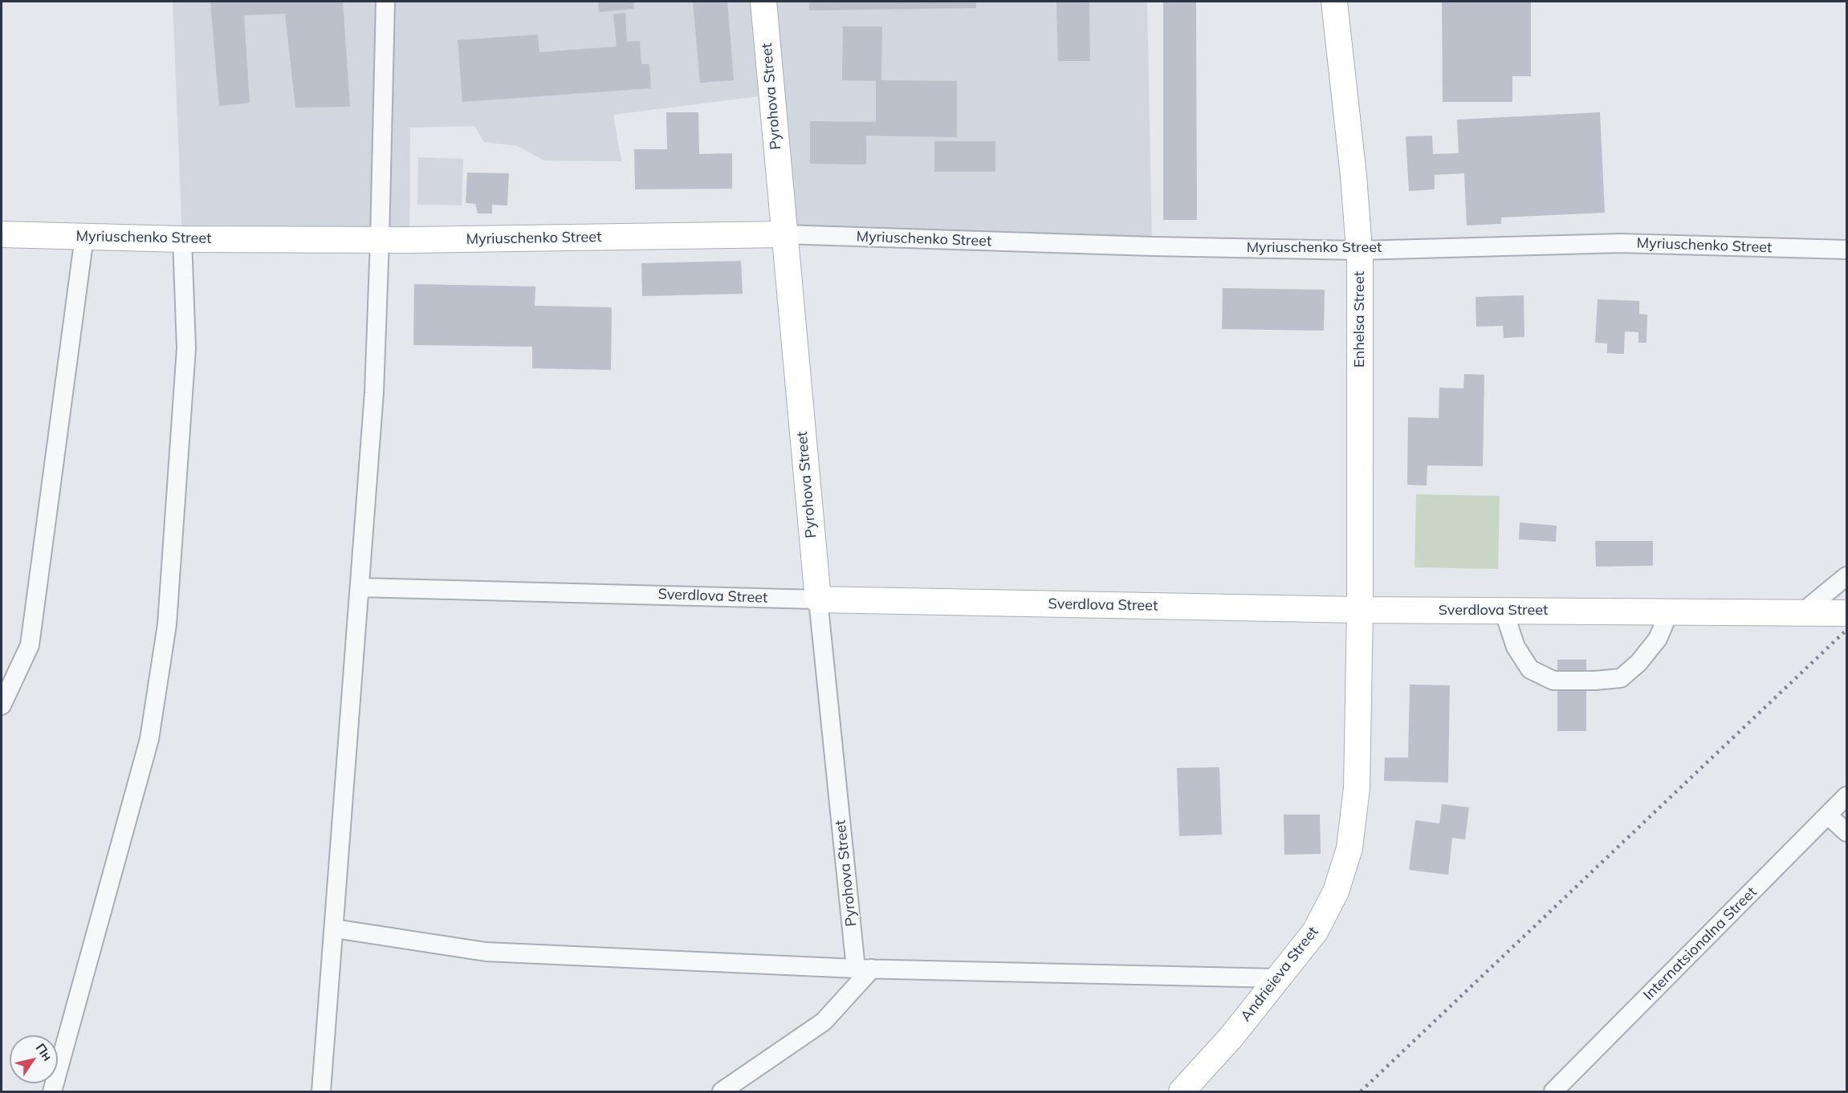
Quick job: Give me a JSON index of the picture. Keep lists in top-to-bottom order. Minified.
{"streets":{"street":["Pyrohova Street","Myriuschenko Street","Enhelsa Street","Sverdlova Street","Internatsionalna Street","Andrieieva Street"]},"crossings":[["Pyrohova Street","Myriuschenko Street"],["Pyrohova Street","Sverdlova Street"],["Myriuschenko Street","Enhelsa Street"],["Enhelsa Street","Sverdlova Street"],["Enhelsa Street","Andrieieva Street"],["Sverdlova Street","Andrieieva Street"]],"north":"top right"}
